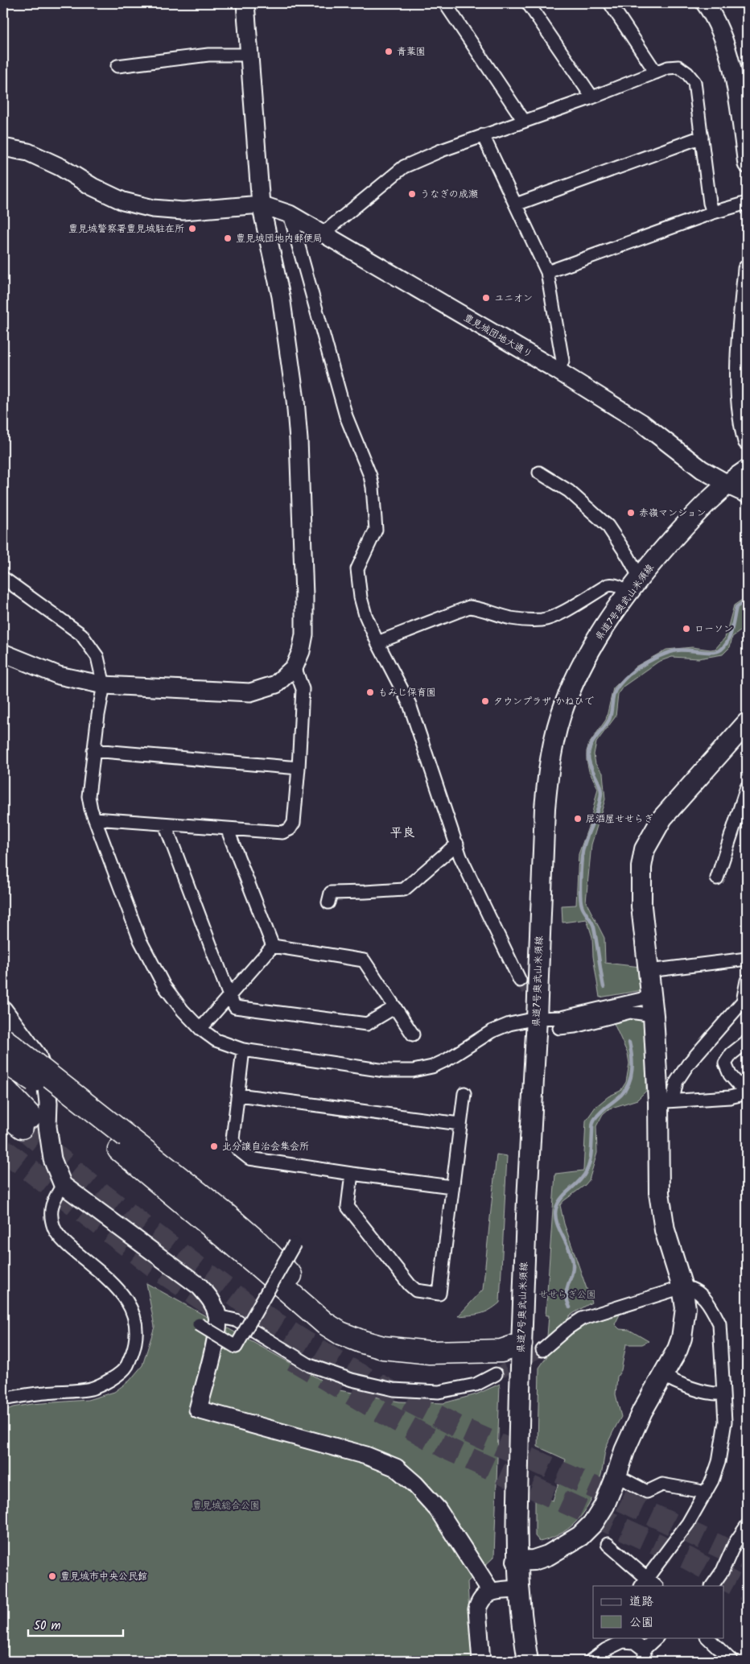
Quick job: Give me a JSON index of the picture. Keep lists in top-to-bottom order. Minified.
{"streets":{"main road":["県道7号奥武山米須線"],"street":["豊見城団地大通り"]},"crossings":[["豊見城団地大通り","県道7号奥武山米須線"]],"districts":["平良"],"parks":["せせらぎ公園","豊見城総合公園"],"places":["青葉園","うなぎの成瀬","豊見城警察署豊見城駐在所","豊見城団地内郵便局","ユニオン","赤嶺マンション","ローソン","もみじ保育園","タウンプラザ かねひで","居酒屋せせらぎ","北分譲自治会集会所","豊見城市中央公民館"],"legend":["道路","公園"],"scale_bar":"50 m"}
